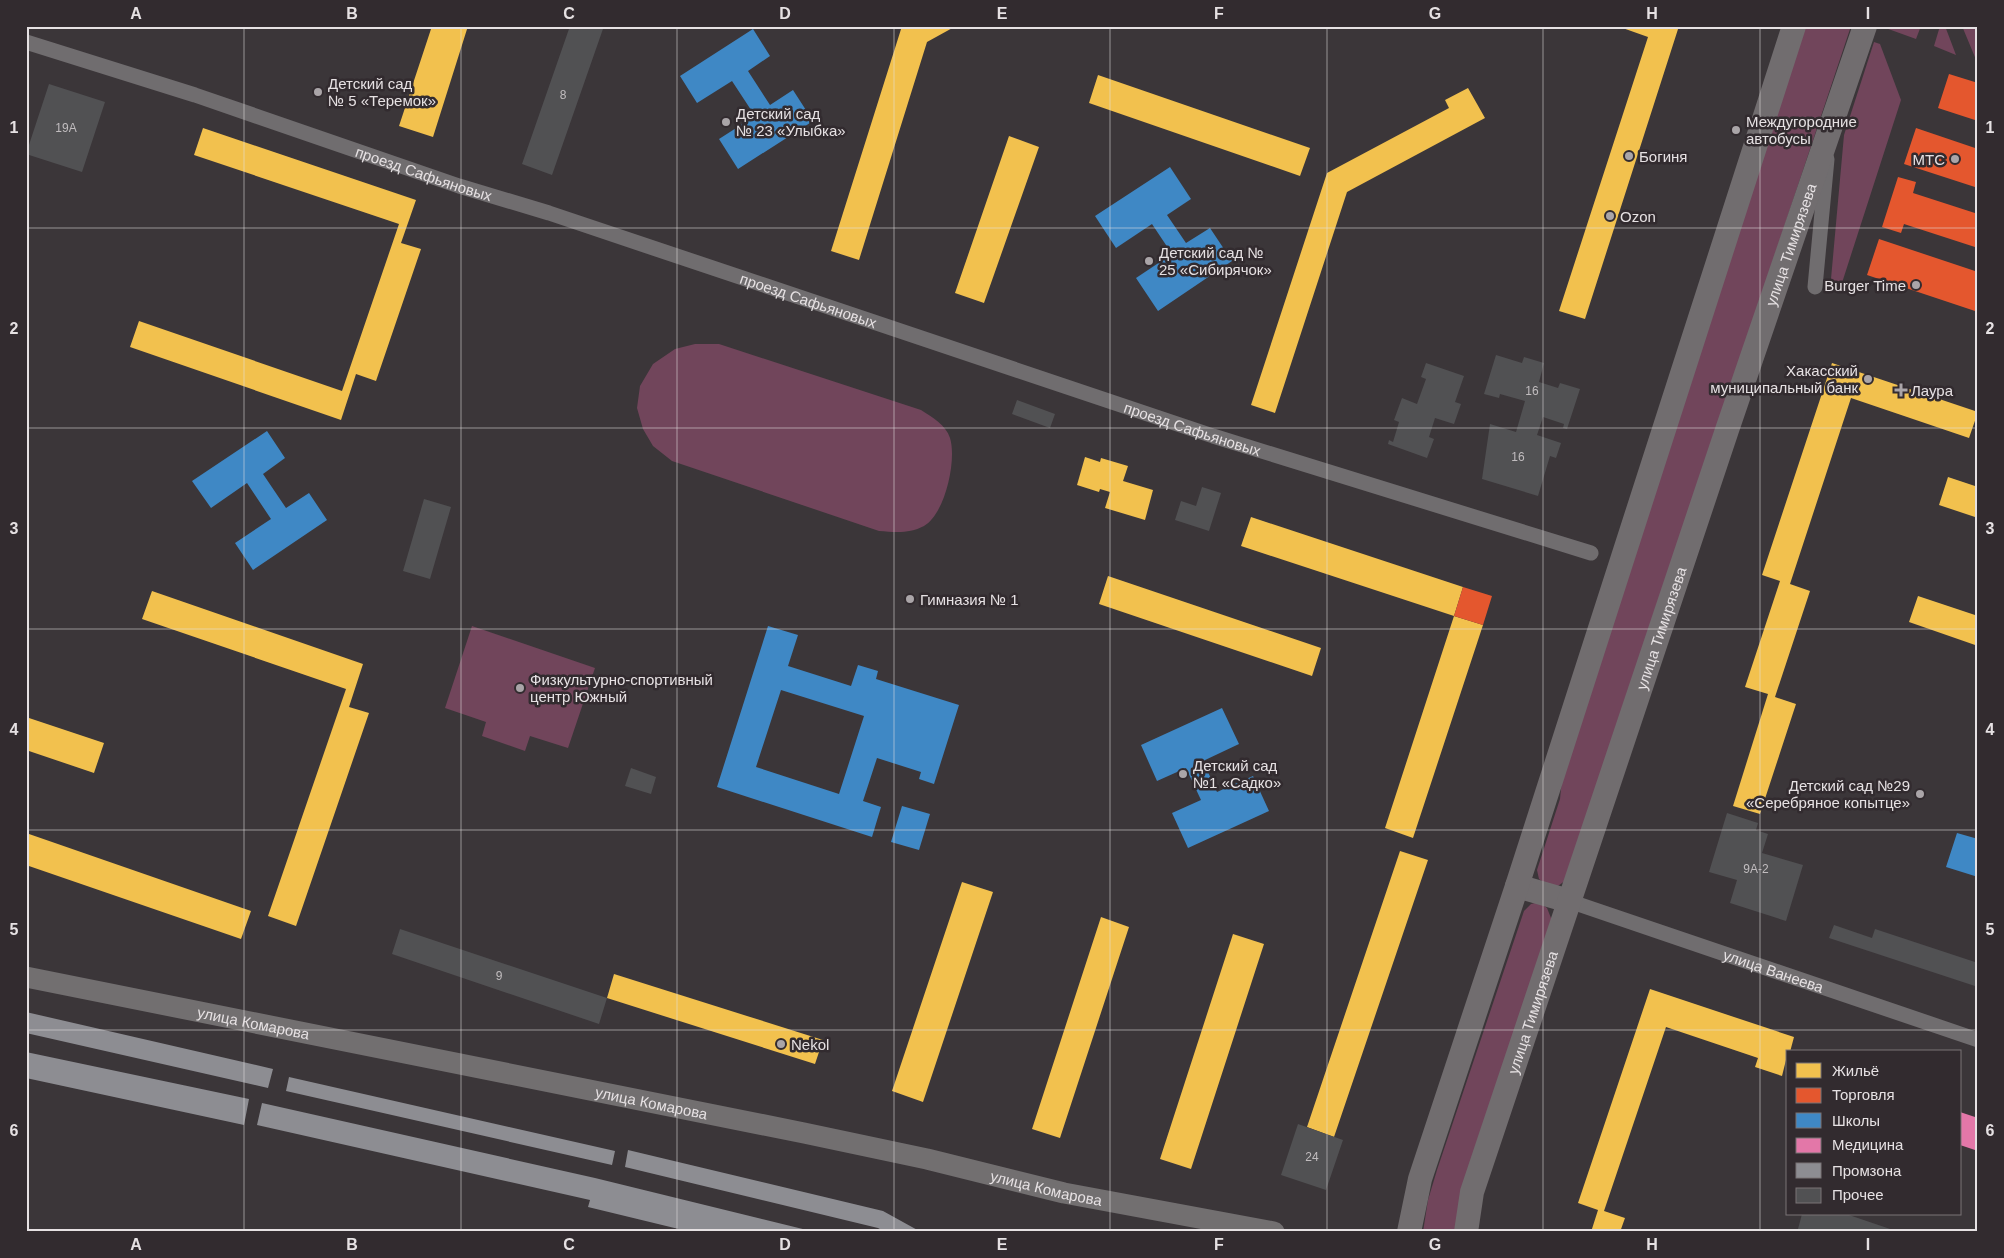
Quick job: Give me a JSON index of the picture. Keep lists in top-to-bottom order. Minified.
{"streets":{"main road":["улица Тимирязева"],"street":["проезд Сафьяновых","улица Ванеева","улица Комарова"]},"crossings":[["улица Тимирязева","улица Ванеева"]],"places":{"other":["Детский сад № 5 «Теремок»","Детский сад № 23 «Улыбка»","Междугородние автобусы","Богиня","МТС","Ozon","Детский сад № 25 «Сибирячок»","Burger Time","Хакасский муниципальный банк","Гимназия № 1","Физкультурно-спортивный центр Южный","Детский сад №1 «Cадко»","Детский сад №29 «Серебряное копытце»","Nekol"],"health":["Лаура"]},"house_numbers":["8","19А","16","16","9А-2","9","24"],"legend":["Жильё","Торговля","Школы","Медицина","Промзона","Прочее"],"grid":{"columns":["A","B","C","D","E","F","G","H","I"],"rows":["1","2","3","4","5","6"]}}
